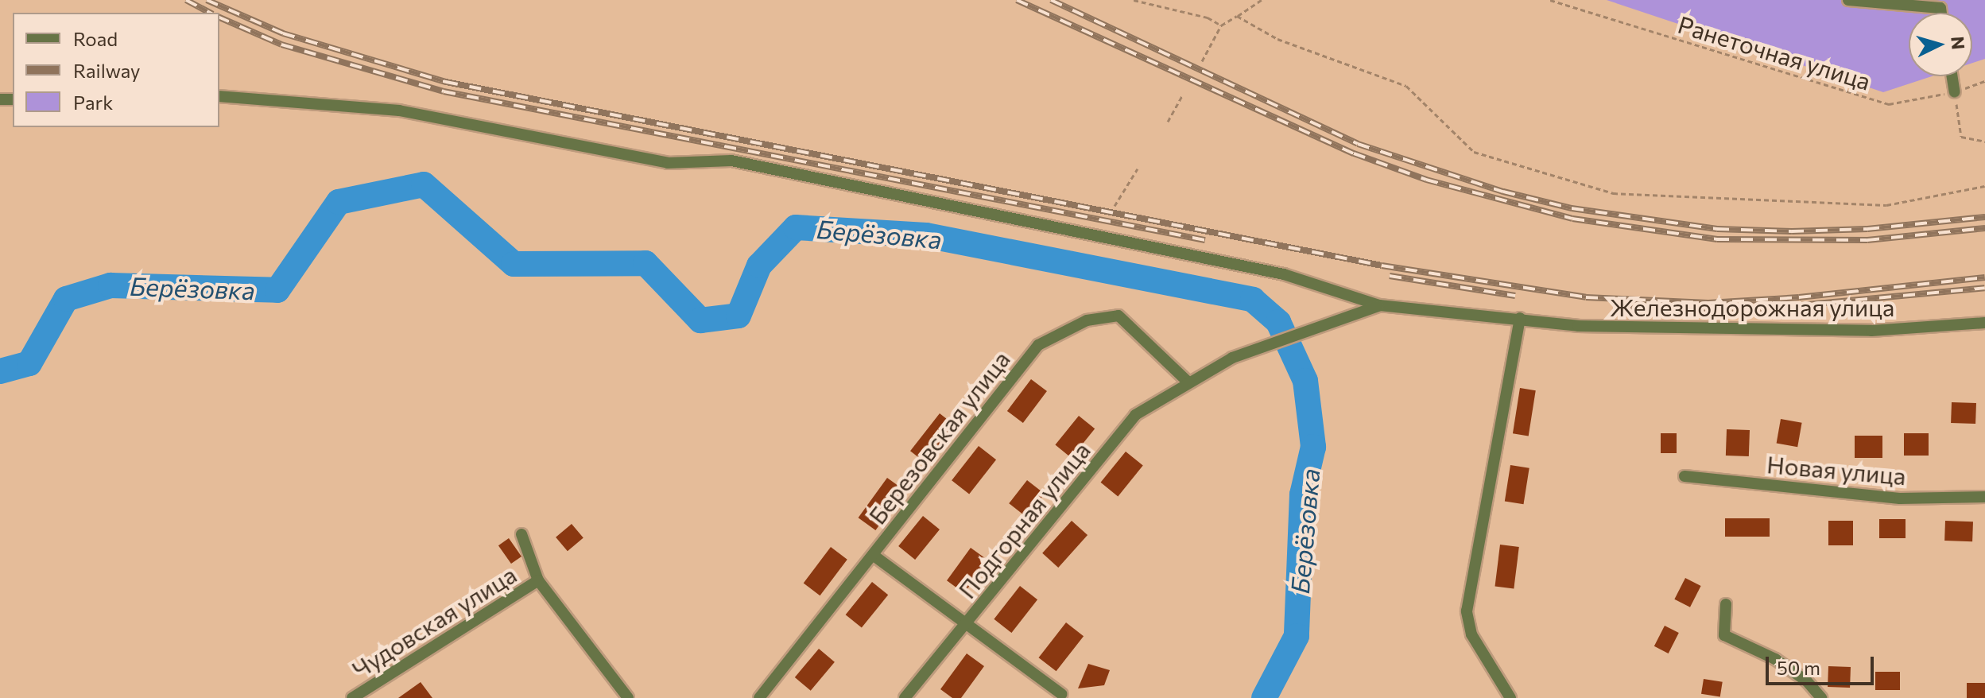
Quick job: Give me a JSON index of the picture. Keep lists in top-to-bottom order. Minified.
{"streets":{"street":["Железнодорожная улица","Березовская улица","Новая улица","Подгорная улица","Чудовская улица"],"path":["Ранеточная улица"]},"crossings":[["Железнодорожная улица","Подгорная улица"],["Березовская улица","Подгорная улица"]],"water":["Берёзовка"],"legend":["Road","Railway","Park"],"scale_bar":"50 m","north":"right"}
